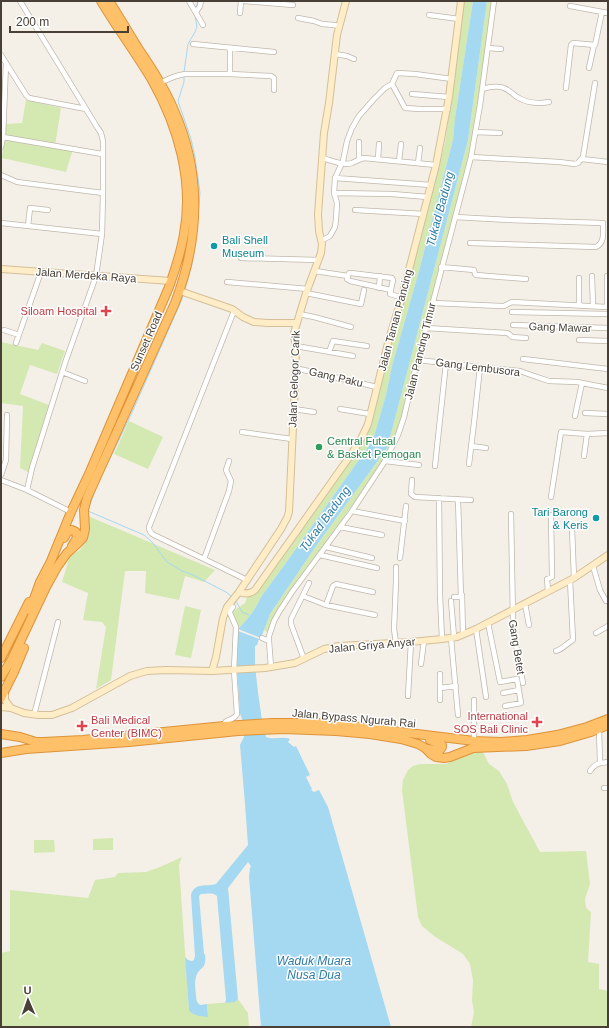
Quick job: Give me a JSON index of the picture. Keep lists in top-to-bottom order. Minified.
{"streets":{"highway":["Sunset Road","Jalan Bypass Ngurah Rai"],"street":["Jalan Merdeka Raya","Jalan Taman Pancing","Gang Mawar","Jalan Pancing Timur","Gang Lembusora","Gang Paku","Jalan Gelogor Carik","Jalan Griya Anyar","Gang Betet"]},"crossings":[["Jalan Merdeka Raya","Sunset Road"],["Jalan Taman Pancing","Gang Paku"],["Jalan Taman Pancing","Jalan Gelogor Carik"],["Jalan Pancing Timur","Gang Lembusora"],["Jalan Pancing Timur","Jalan Griya Anyar"],["Gang Paku","Jalan Gelogor Carik"],["Jalan Gelogor Carik","Jalan Griya Anyar"],["Jalan Griya Anyar","Gang Betet"]],"water":["Tukad Badung","Waduk Muara Nusa Dua"],"places":{"other":["Bali Shell Museum","Central Futsal & Basket Pemogan","Tari Barong & Keris"],"health":["Siloam Hospital","International SOS Bali Clinic","Bali Medical Center (BIMC)"]},"scale_bar":"200 m","north":"top"}
